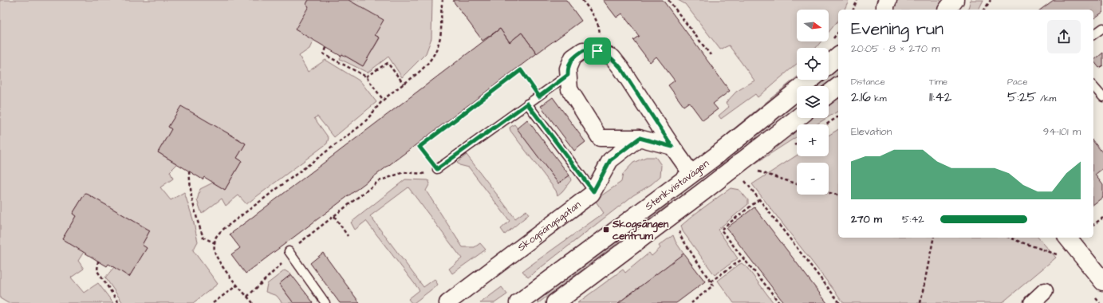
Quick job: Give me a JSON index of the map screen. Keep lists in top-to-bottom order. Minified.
{"streets":{"main road":["Stenkvistavägen"],"street":["Skogsängsgatan"]},"places":{"transit":["Skogsängen centrum"]},"north":"right","page":{"map_buttons":["+","−"],"heading":["Evening run","20:05 · 8 × 270 m"],"stats":[["Distance","2.16 km"],["Time","11:42"],["Pace","5:25 /km"]],"chart":["Elevation","94–101 m"],"list":[{"name":"270 m","note":"5:42"}]}}
